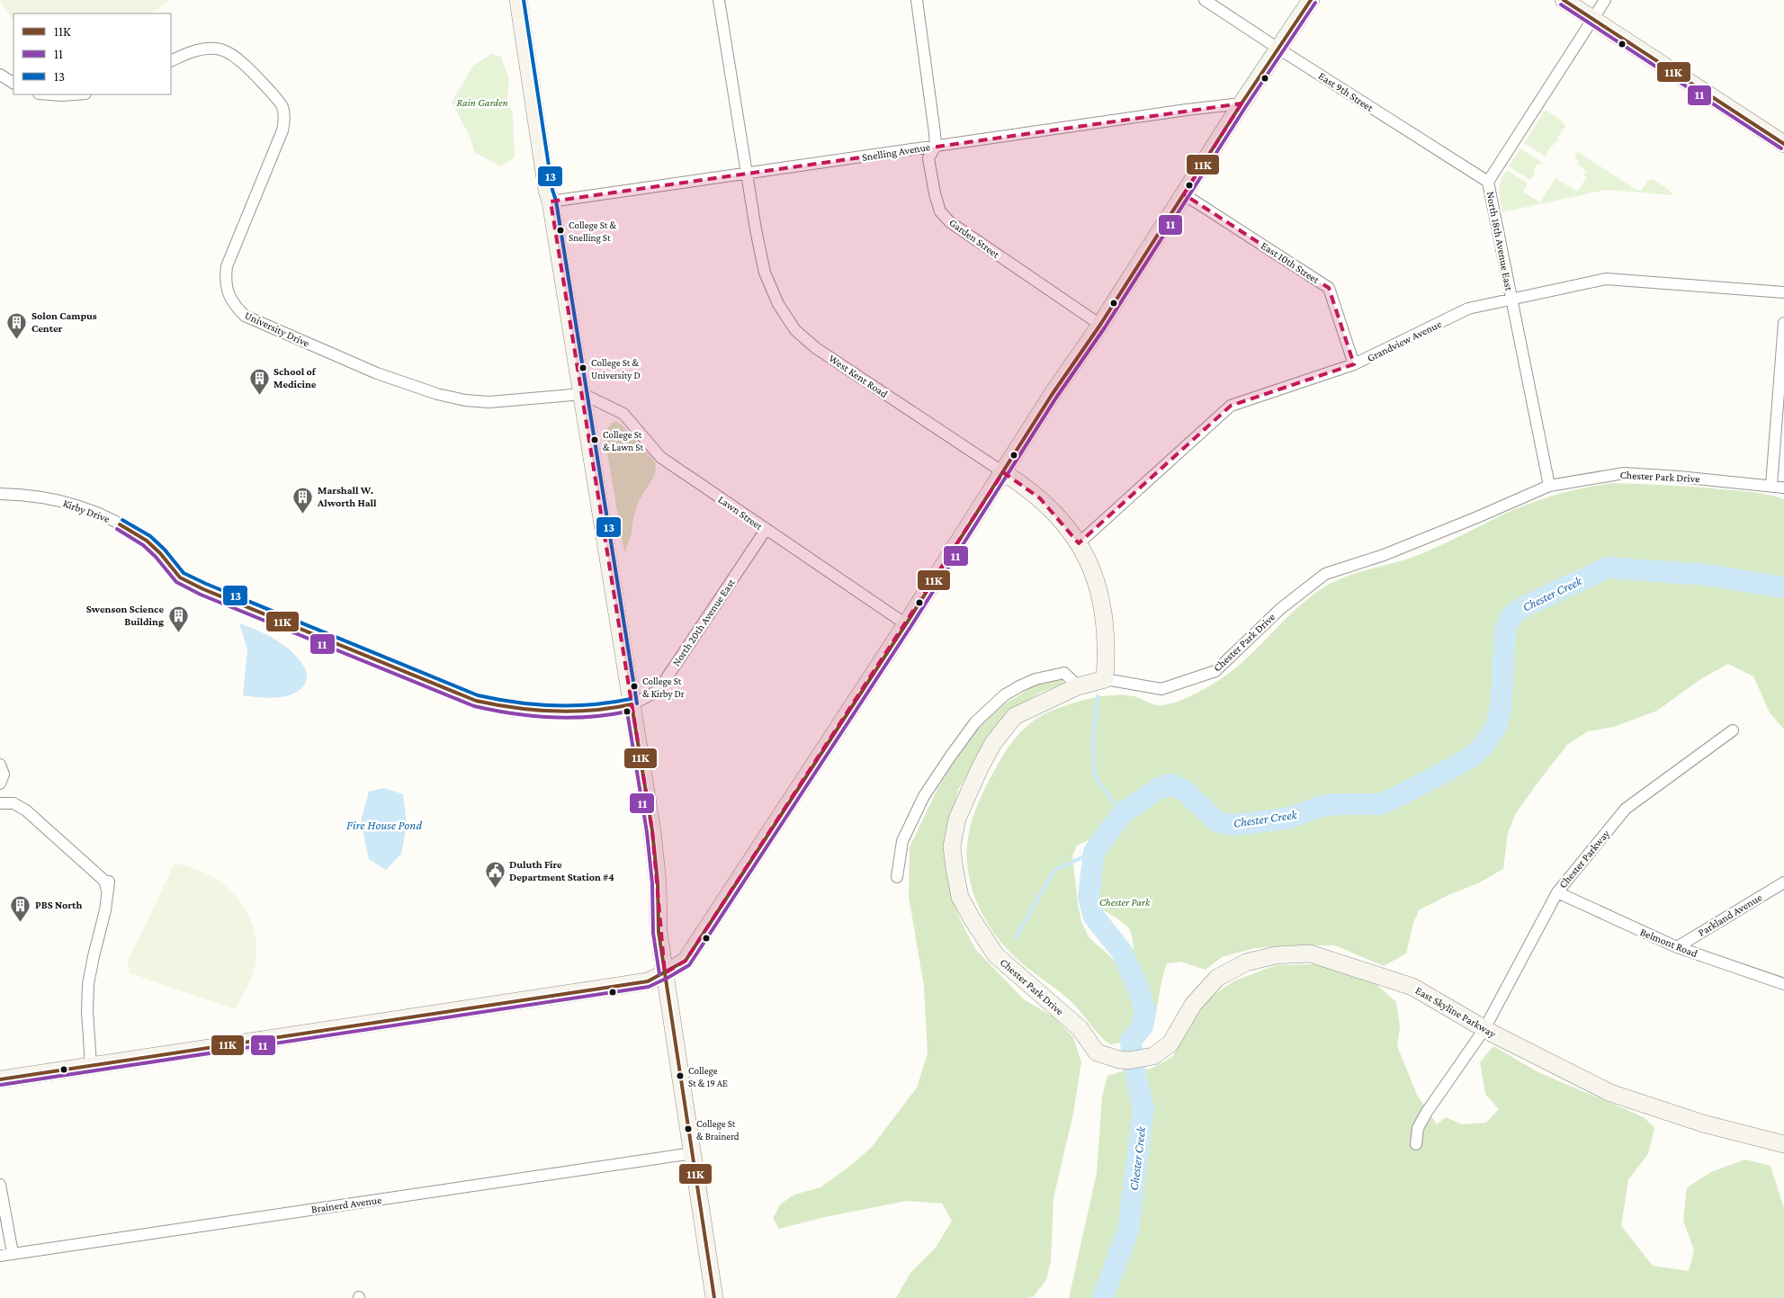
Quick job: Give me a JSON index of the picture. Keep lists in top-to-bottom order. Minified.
{"streets":{"street":["East 9th Street","Snelling Avenue","Garden Street","North 18th Avenue East","East 10th Street","University Drive","Grandview Avenue","West Kent Road","Chester Park Drive","Kirby Drive","Lawn Street","North 20th Avenue East","Chester Parkway","Parkland Avenue","Belmont Road","East Skyline Parkway","Brainerd Avenue"]},"crossings":[["East 9th Street","North 18th Avenue East"],["Snelling Avenue","Garden Street"],["Snelling Avenue","West Kent Road"],["North 18th Avenue East","Grandview Avenue"],["North 18th Avenue East","Chester Park Drive"],["East 10th Street","Grandview Avenue"],["University Drive","Lawn Street"],["Grandview Avenue","West Kent Road"],["West Kent Road","Chester Park Drive"],["Chester Park Drive","East Skyline Parkway"],["Lawn Street","North 20th Avenue East"],["Chester Parkway","Belmont Road"],["Chester Parkway","East Skyline Parkway"],["Parkland Avenue","Belmont Road"]],"water":["Chester Creek","Fire House Pond"],"parks":["Rain Garden","Chester Park"],"places":{"other":["College St & Snelling St","College St & University D","College St & Lawn St","College St & Kirby Dr","College St & 19 AE","College St & Brainerd"],"building":["Solon Campus Center","School of Medicine","Marshall W. Alworth Hall","Swenson Science Building","PBS North"],"public building":["Duluth Fire Department Station #4"]},"lines":["transit line 11K","transit line 13","transit line 11"],"legend":["11K","11","13"]}
